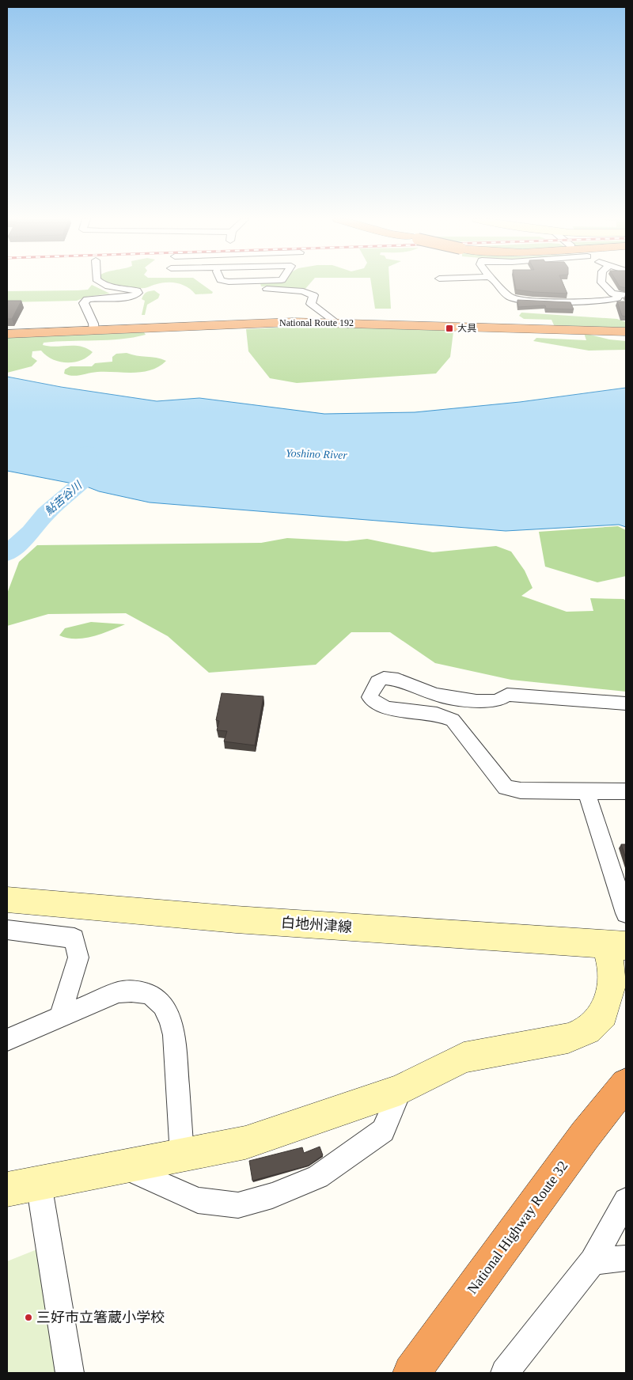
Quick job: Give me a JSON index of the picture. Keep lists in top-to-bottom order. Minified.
{"streets":{"highway":["National Route 192","National Highway Route 32"],"street":["白地州津線"]},"water":["Yoshino River","鮎苦谷川"],"places":{"transit":["大具"],"other":["三好市立箸蔵小学校"]}}
